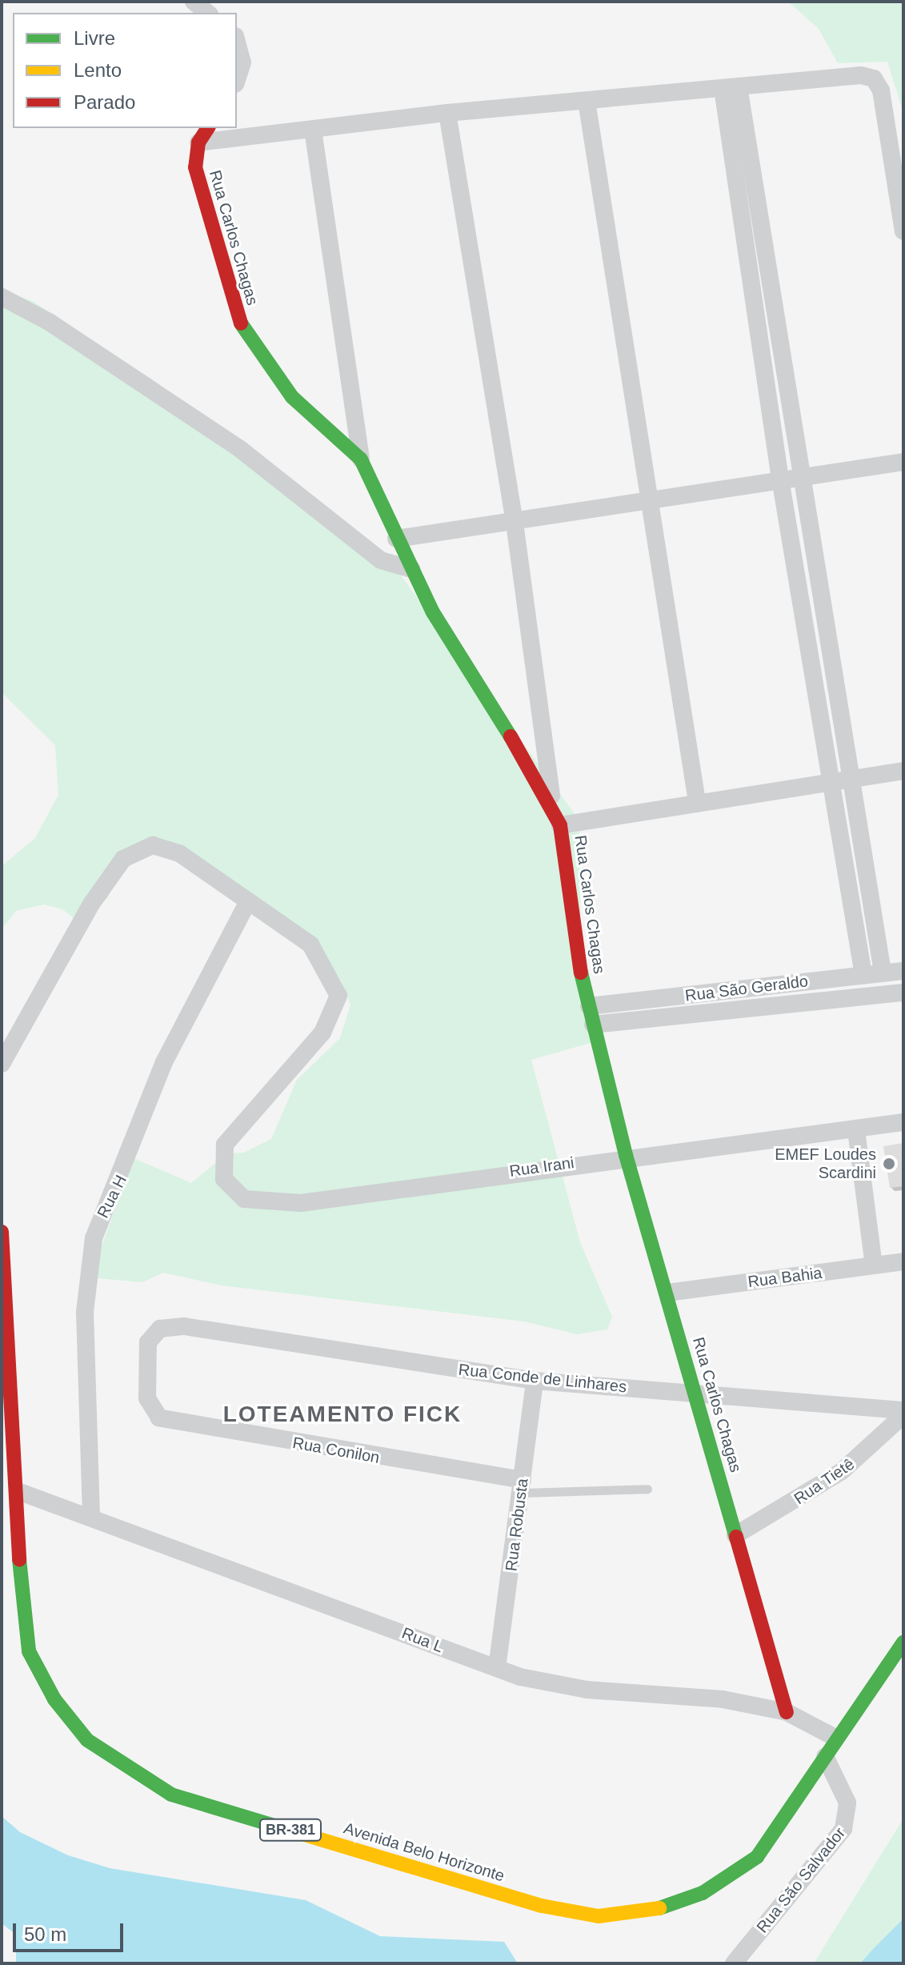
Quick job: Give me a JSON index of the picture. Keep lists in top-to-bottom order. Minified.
{"streets":{"street":["Rua Carlos Chagas","Rua São Geraldo","Rua Irani","Rua H","Rua Bahia","Rua Conde de Linhares","Rua Conilon","Rua Tietê","Rua Robusta","Rua L","BR-381","Avenida Belo Horizonte","Rua São Salvador"]},"crossings":[["Rua Carlos Chagas","Rua São Geraldo"],["Rua Carlos Chagas","Rua Irani"],["Rua Carlos Chagas","Rua Bahia"],["Rua Carlos Chagas","Rua Conde de Linhares"],["Rua Carlos Chagas","Rua Tietê"],["Rua Carlos Chagas","Rua L"],["Rua Irani","Rua H"],["Rua H","Rua L"],["Rua Conde de Linhares","Rua Conilon"],["Rua Conde de Linhares","Rua Robusta"],["Rua Conilon","Rua Robusta"],["Rua Robusta","Rua L"],["Rua L","Avenida Belo Horizonte"],["Avenida Belo Horizonte","Rua São Salvador"]],"districts":["LOTEAMENTO FICK"],"places":["EMEF Loudes Scardini"],"legend":["Livre","Lento","Parado"],"scale_bar":"50 m"}
